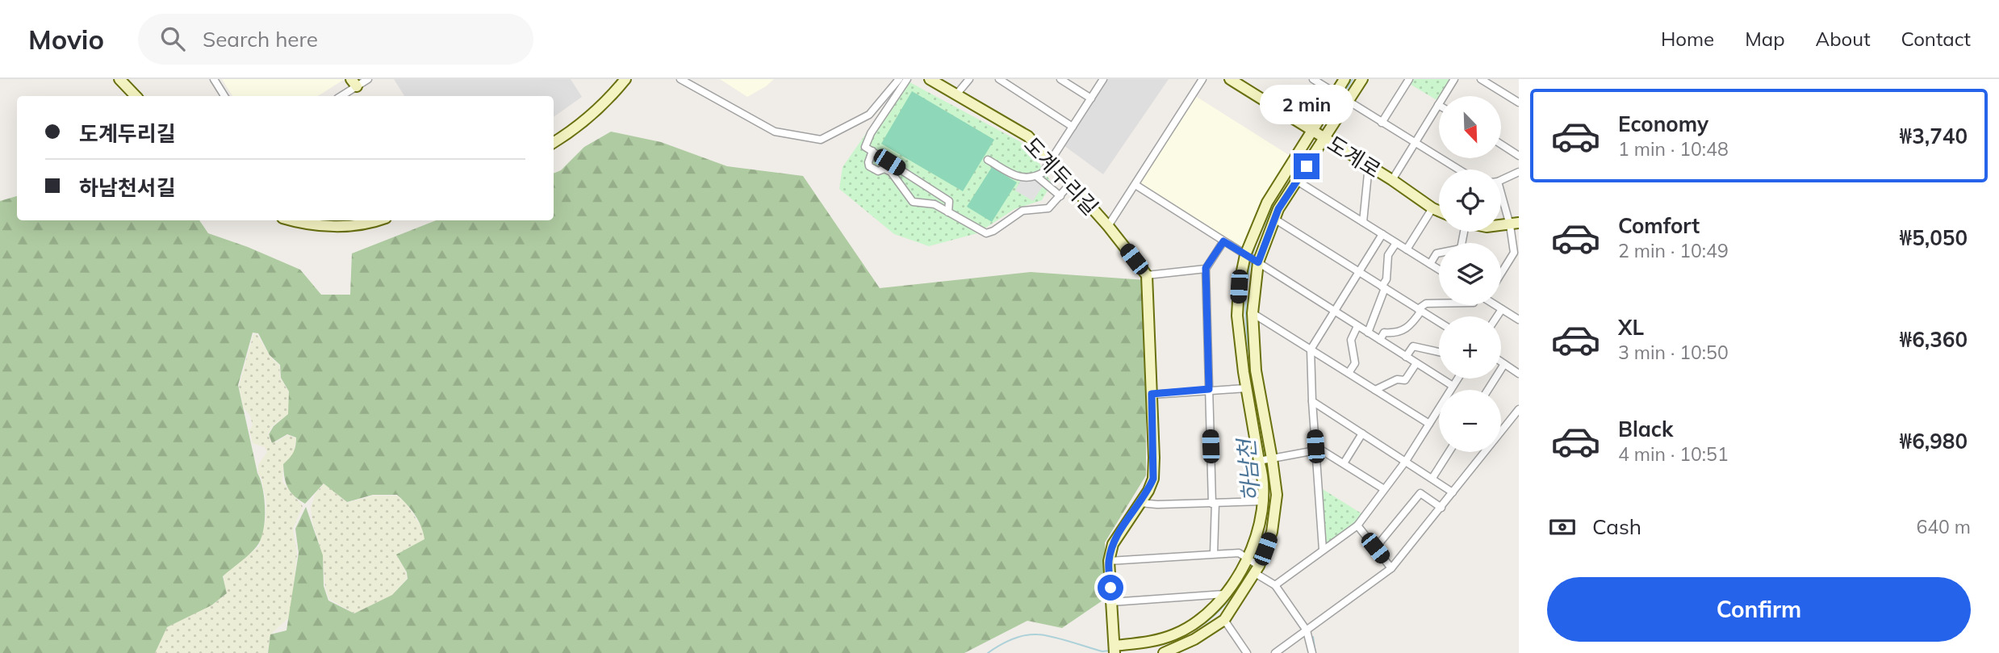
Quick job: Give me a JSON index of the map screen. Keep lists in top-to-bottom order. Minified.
{"streets":{"street":["도계로","도계두리길"]},"water":["하남천"],"north":"bottom right","page":{"header":"Movio","search":"Search here","nav":["Home","Map","About","Contact"],"bubble":"2 min","list":[{"name":"Economy","note":"1 min · 10:48","value":"₩3,740"},{"name":"Comfort","note":"2 min · 10:49","value":"₩5,050"},{"name":"XL","note":"3 min · 10:50","value":"₩6,360"},{"name":"Black","note":"4 min · 10:51","value":"₩6,980"}],"map_buttons":["+","−"],"banner":["도계두리길","하남천서길"],"pay":["Cash","640 m"],"buttons":"Confirm"}}
